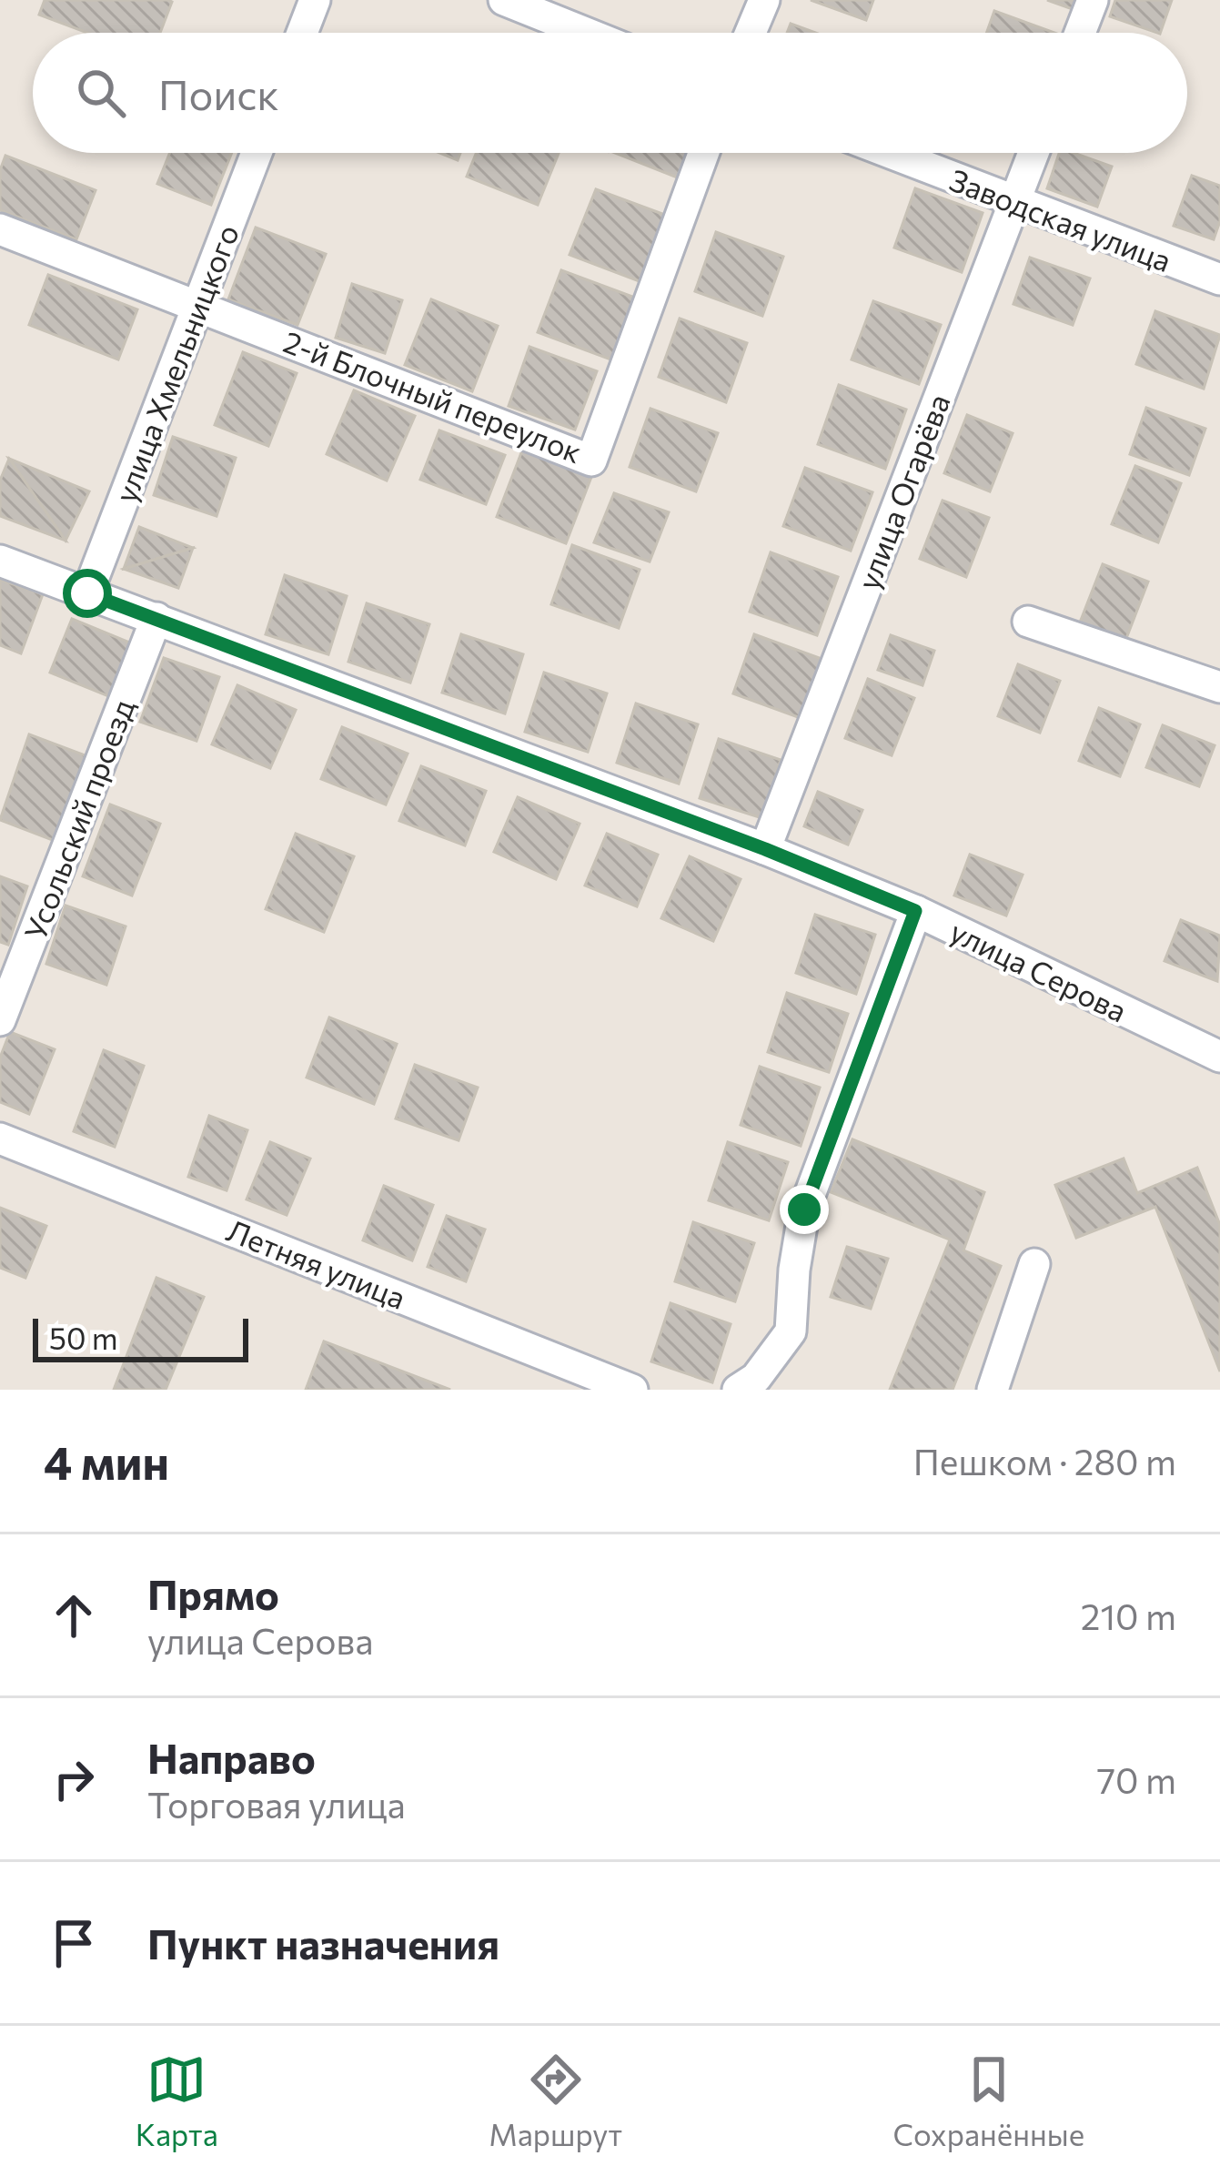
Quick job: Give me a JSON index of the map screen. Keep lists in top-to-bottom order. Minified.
{"streets":{"street":["Заводская улица","улица Хмельницкого","2-й Блочный переулок","улица Огарёва","Усольский проезд","улица Серова","Летняя улица"]},"crossings":[["Заводская улица","улица Огарёва"],["улица Хмельницкого","2-й Блочный переулок"],["улица Хмельницкого","улица Серова"],["улица Огарёва","улица Серова"],["Усольский проезд","улица Серова"]],"scale_bar":"50 m","page":{"search":"Поиск","scale":"50 m","heading":["4 мин","Пешком · 280 m"],"list":[["Прямо","улица Серова","210 m"],["Направо","Торговая улица","70 m"],"Пункт назначения"],"nav":["Карта","Маршрут","Сохранённые"]}}
